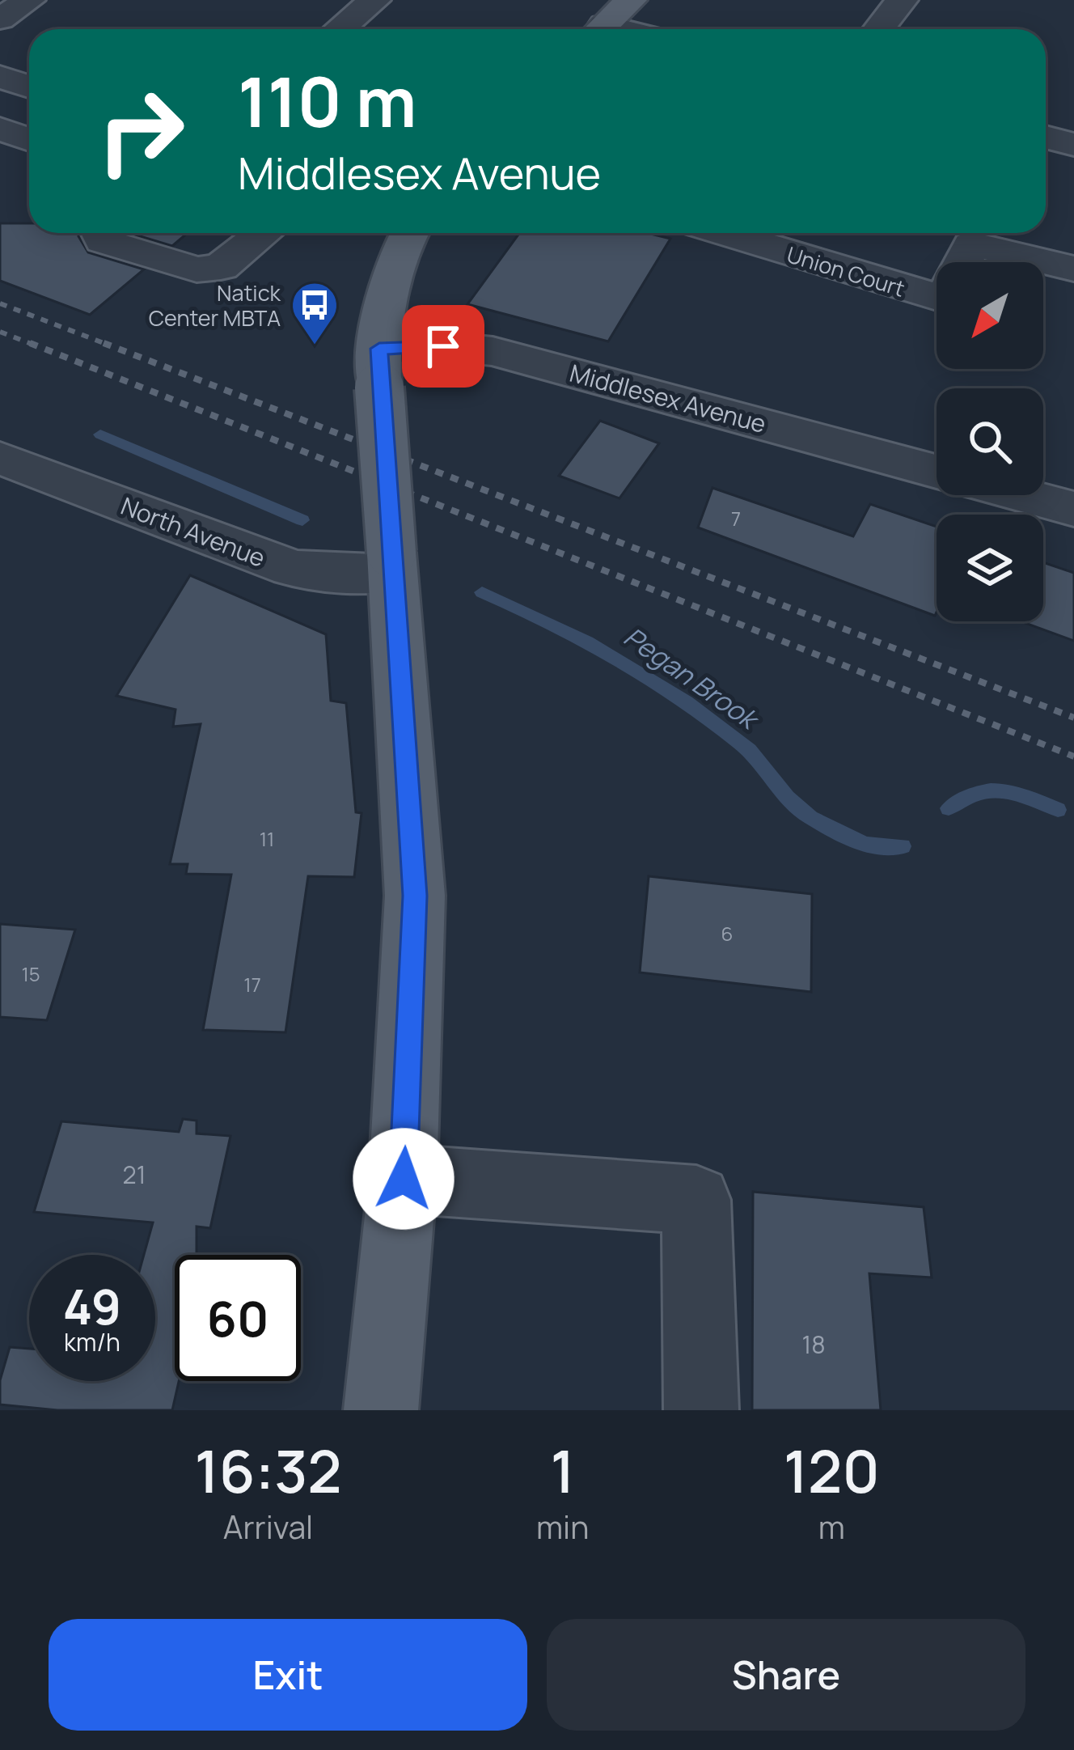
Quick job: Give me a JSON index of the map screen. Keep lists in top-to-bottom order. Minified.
{"streets":{"street":["Union Court","Middlesex Avenue","North Avenue"]},"water":["Pegan Brook"],"places":{"bus stop":["Natick Center MBTA"]},"house_numbers":["7","11","6","15","17","21","18"],"north":"bottom left","page":{"turn":["110 m","Middlesex Avenue"],"speed":"49 km/h","limit":"60","eta":["16:32","Arrival","1","min","120","m"],"buttons":["Exit","Share"]}}
